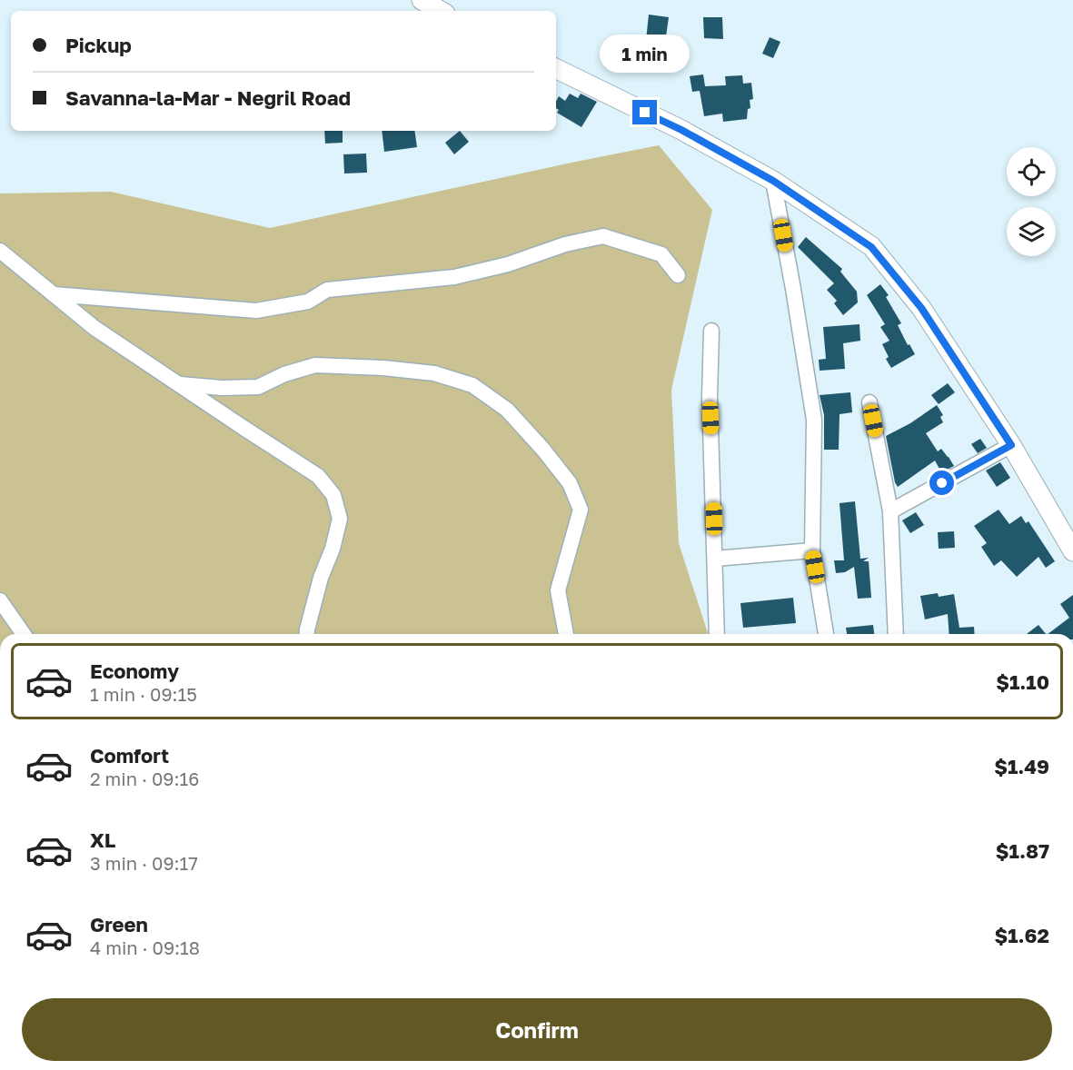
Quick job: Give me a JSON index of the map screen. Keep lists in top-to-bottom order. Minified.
{"page":{"banner":["Pickup","Savanna-la-Mar - Negril Road"],"bubble":"1 min","list":[{"name":"Economy","note":"1 min · 09:15","value":"$1.10"},{"name":"Comfort","note":"2 min · 09:16","value":"$1.49"},{"name":"XL","note":"3 min · 09:17","value":"$1.87"},{"name":"Green","note":"4 min · 09:18","value":"$1.62"}],"buttons":"Confirm"}}
